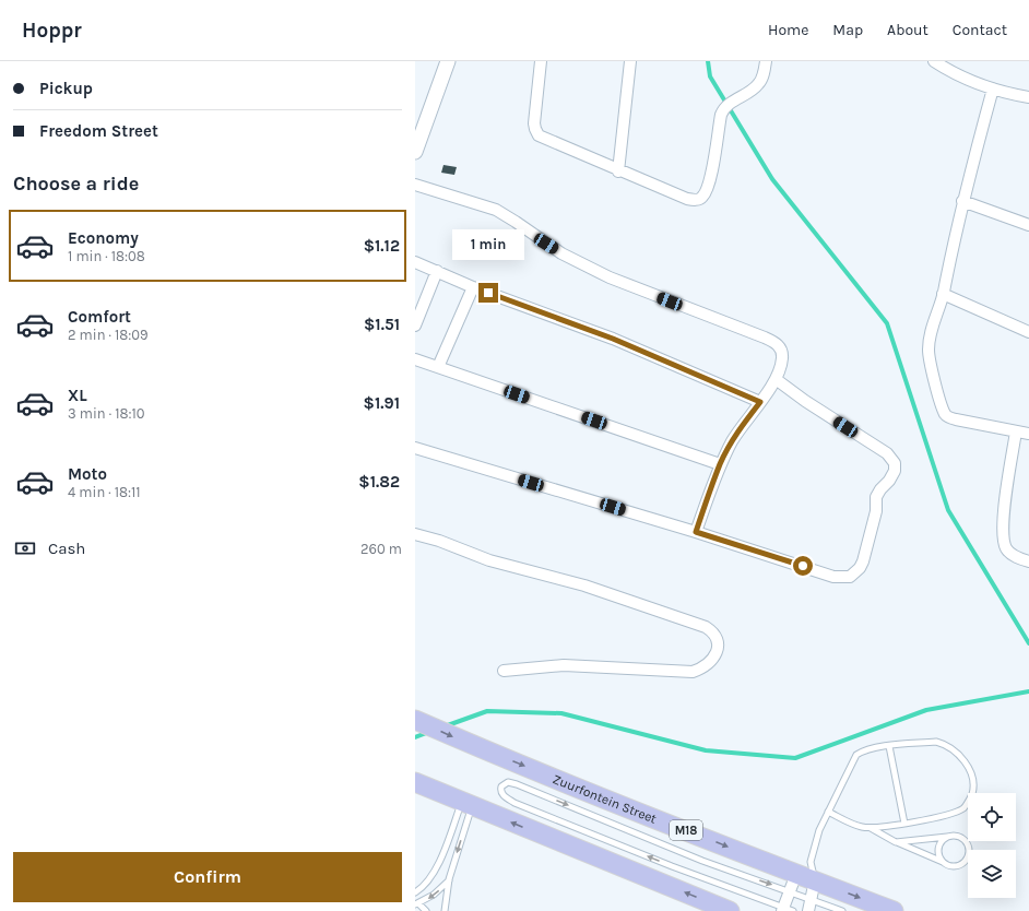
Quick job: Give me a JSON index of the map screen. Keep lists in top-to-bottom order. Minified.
{"streets":{"main road":["Zuurfontein Street","M18"]},"page":{"header":"Hoppr","nav":["Home","Map","About","Contact"],"banner":["Pickup","Freedom Street"],"heading":"Choose a ride","list":[{"name":"Economy","note":"1 min · 18:08","value":"$1.12"},{"name":"Comfort","note":"2 min · 18:09","value":"$1.51"},{"name":"XL","note":"3 min · 18:10","value":"$1.91"},{"name":"Moto","note":"4 min · 18:11","value":"$1.82"}],"bubble":"1 min","pay":["Cash","260 m"],"buttons":"Confirm"}}
